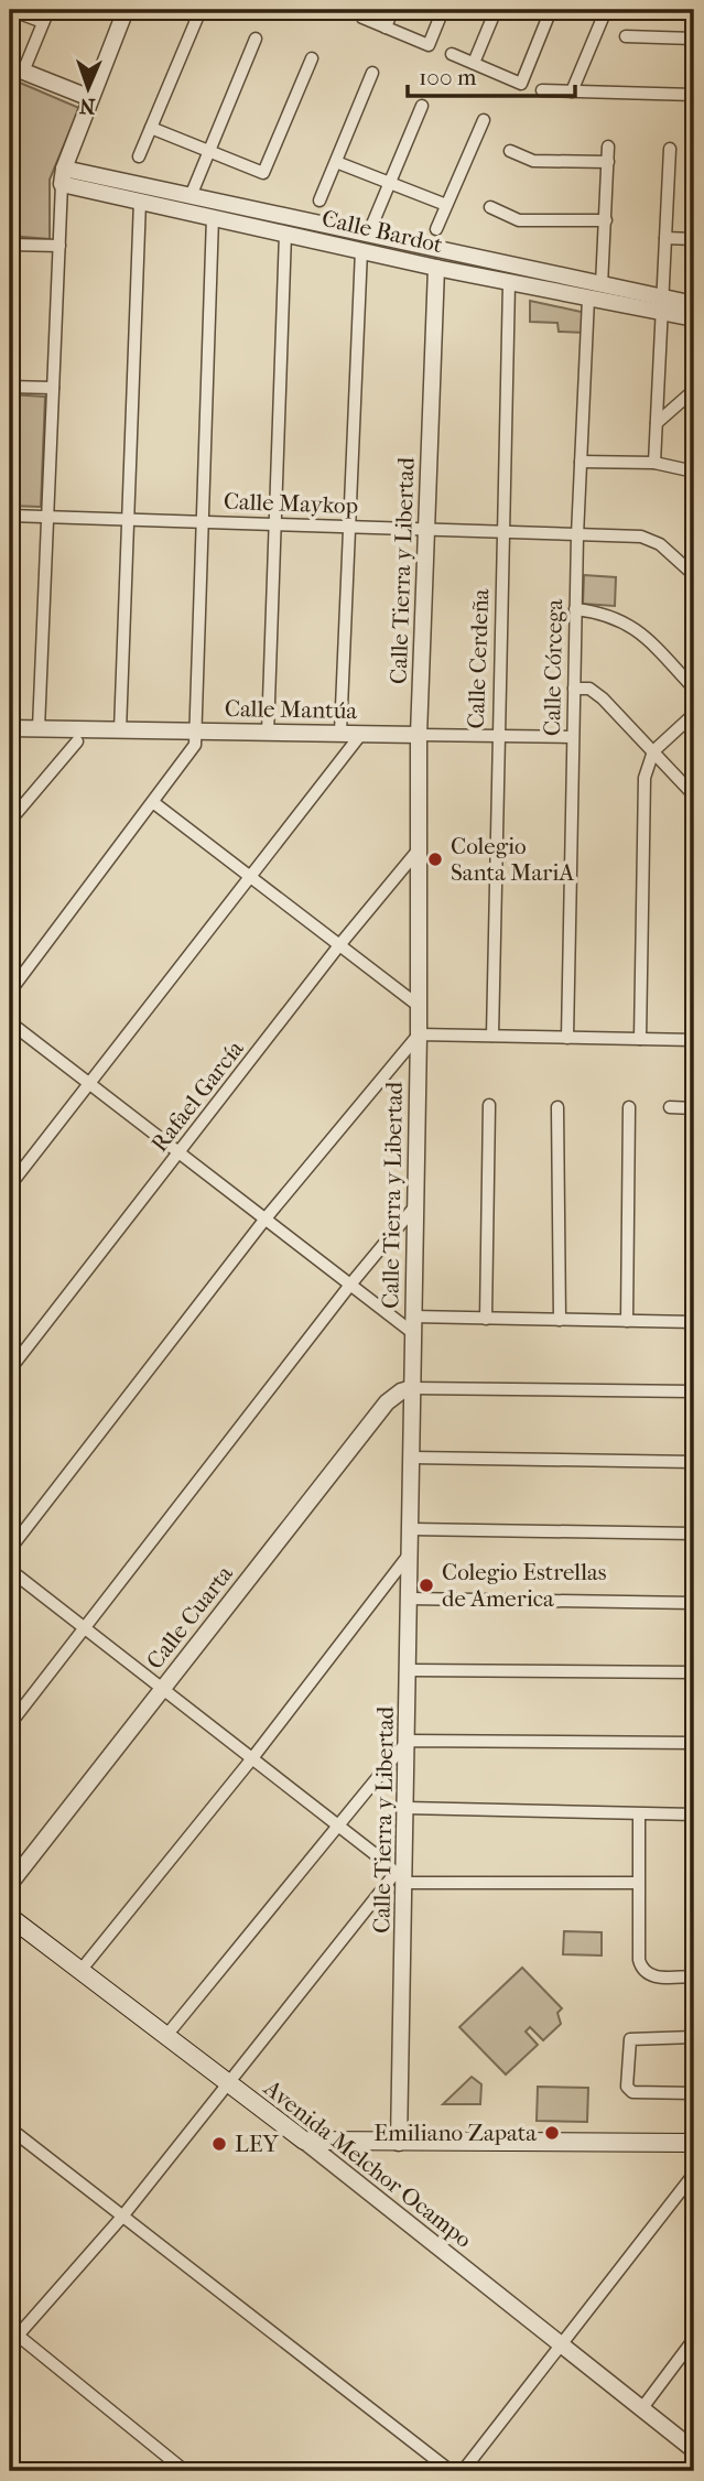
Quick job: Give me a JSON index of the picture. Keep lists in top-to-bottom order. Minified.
{"streets":{"main road":["Avenida Melchor Ocampo"],"street":["Calle Bardot","Calle Maykop","Calle Tierra y Libertad","Calle Cerdeña","Calle Córcega","Calle Mantúa","Rafael García","Calle Cuarta"]},"crossings":[["Calle Bardot","Calle Tierra y Libertad"],["Calle Bardot","Calle Cerdeña"],["Calle Bardot","Calle Córcega"],["Calle Maykop","Calle Tierra y Libertad"],["Calle Maykop","Calle Cerdeña"],["Calle Maykop","Calle Córcega"],["Calle Tierra y Libertad","Calle Mantúa"],["Calle Tierra y Libertad","Rafael García"],["Calle Tierra y Libertad","Calle Cuarta"],["Calle Cerdeña","Calle Mantúa"],["Calle Córcega","Calle Mantúa"]],"places":["Colegio Santa MariA","Colegio Estrellas de America","Emiliano Zapata","LEY"],"scale_bar":"100 m","north":"bottom"}
